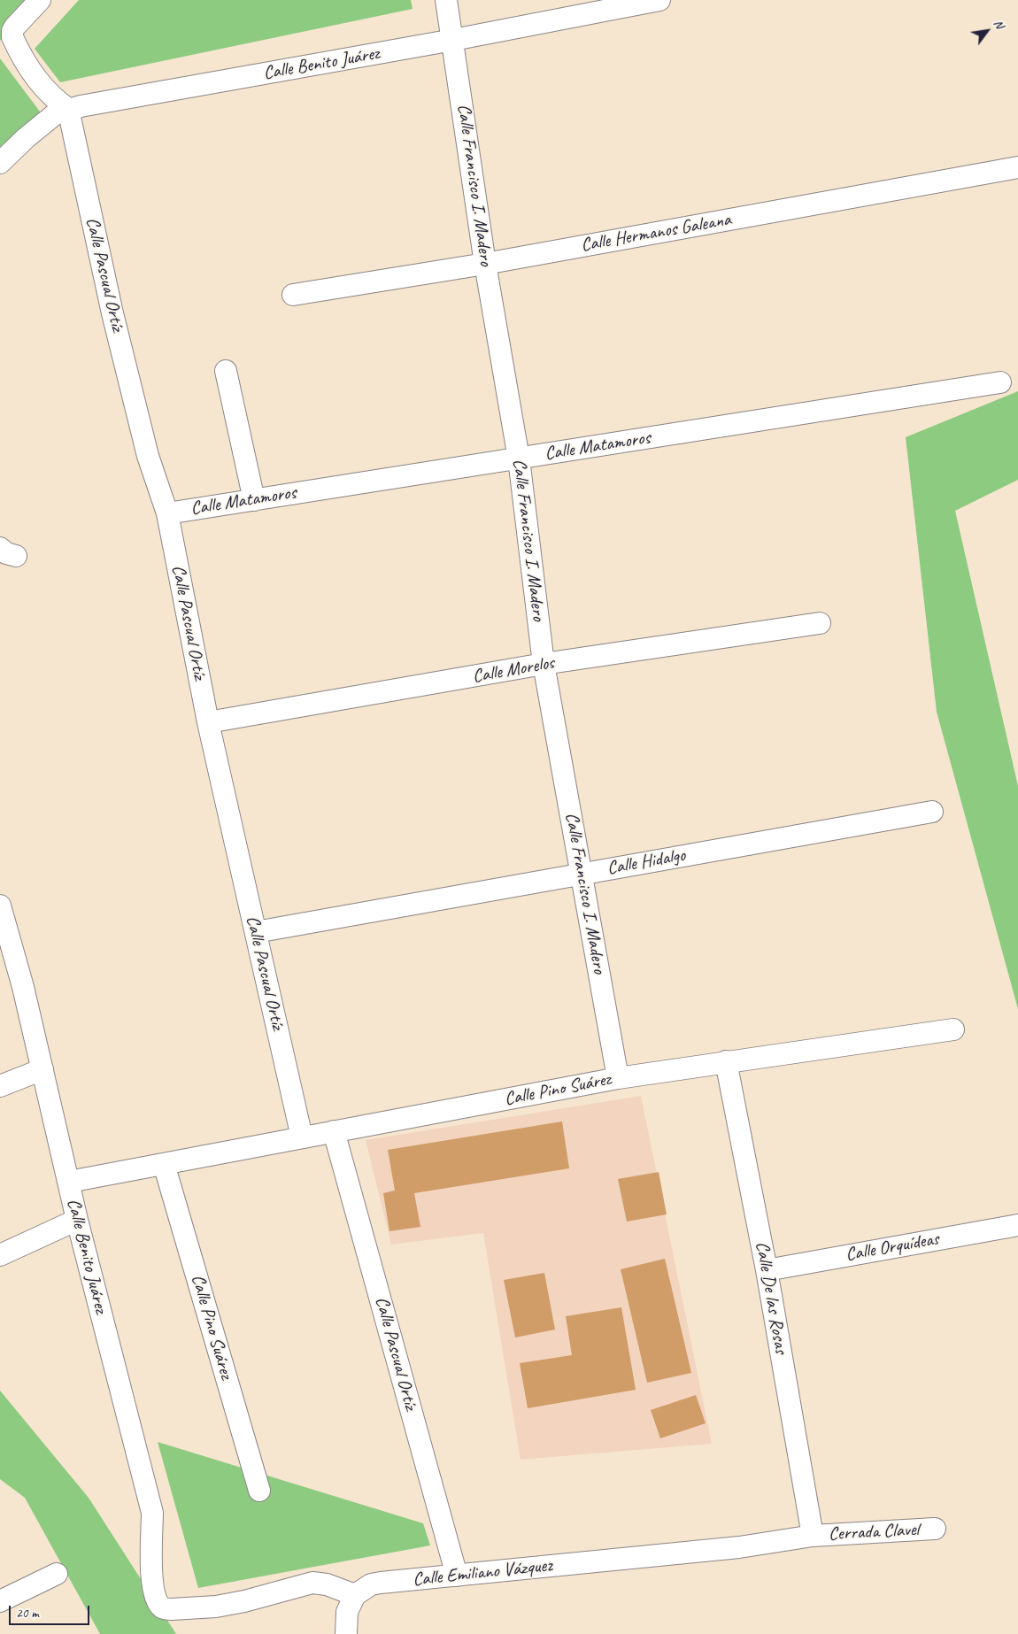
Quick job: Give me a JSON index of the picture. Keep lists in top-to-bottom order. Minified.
{"streets":{"street":["Calle Benito Juárez","Calle Francisco I. Madero","Calle Hermanos Galeana","Calle Pascual Ortíz","Calle Matamoros","Calle Morelos","Calle Hidalgo","Calle Pino Suárez","Calle Orquídeas","Calle De las Rosas","Cerrada Clavel","Calle Emiliano Vázquez"]},"crossings":[["Calle Benito Juárez","Calle Francisco I. Madero"],["Calle Benito Juárez","Calle Pascual Ortíz"],["Calle Benito Juárez","Calle Pino Suárez"],["Calle Benito Juárez","Calle Emiliano Vázquez"],["Calle Francisco I. Madero","Calle Hermanos Galeana"],["Calle Francisco I. Madero","Calle Matamoros"],["Calle Francisco I. Madero","Calle Morelos"],["Calle Francisco I. Madero","Calle Hidalgo"],["Calle Francisco I. Madero","Calle Pino Suárez"],["Calle Pascual Ortíz","Calle Matamoros"],["Calle Pascual Ortíz","Calle Morelos"],["Calle Pascual Ortíz","Calle Hidalgo"],["Calle Pascual Ortíz","Calle Pino Suárez"],["Calle Pascual Ortíz","Calle Emiliano Vázquez"],["Calle Pino Suárez","Calle De las Rosas"],["Calle Orquídeas","Calle De las Rosas"],["Calle De las Rosas","Cerrada Clavel"],["Calle De las Rosas","Calle Emiliano Vázquez"],["Cerrada Clavel","Calle Emiliano Vázquez"]],"scale_bar":"20 m","north":"top right"}
